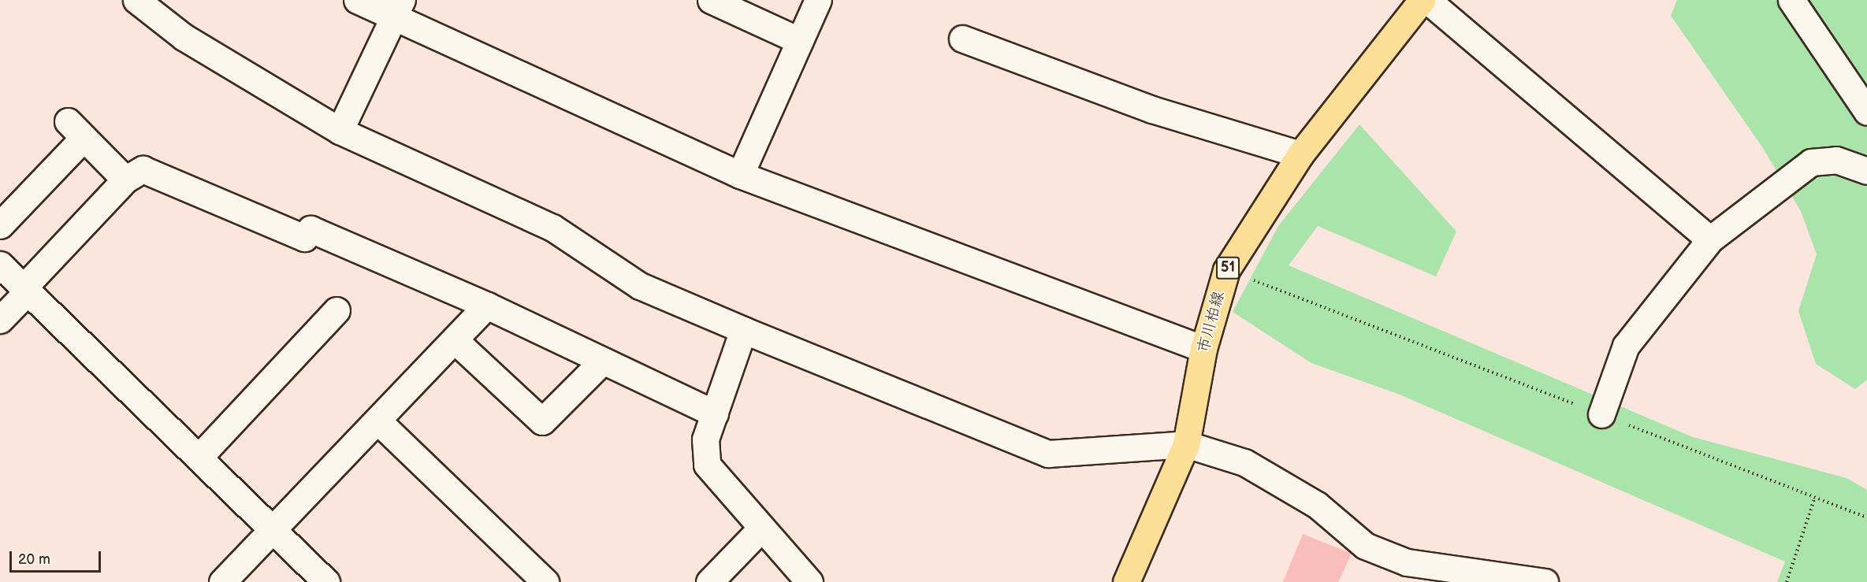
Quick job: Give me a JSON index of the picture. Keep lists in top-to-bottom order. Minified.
{"streets":{"main road":["51","市川柏線"]},"scale_bar":"20 m"}
